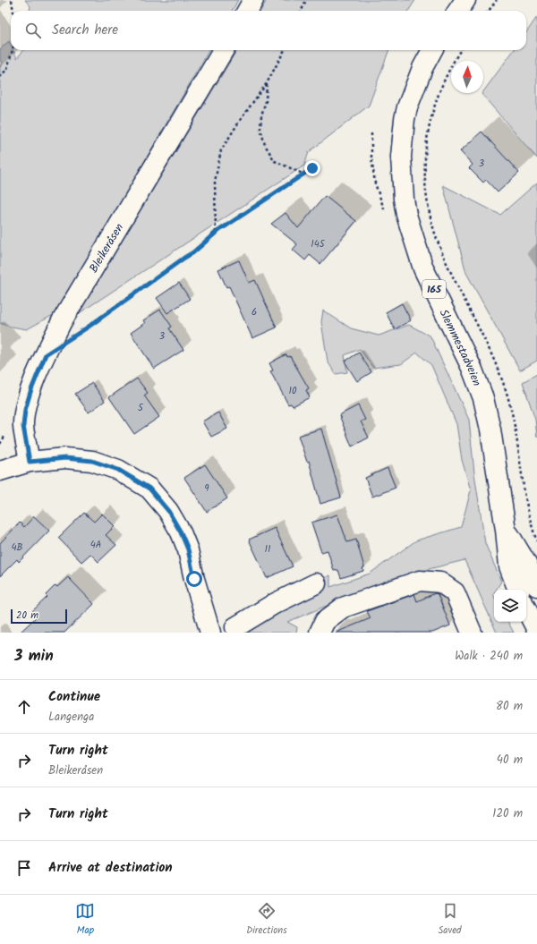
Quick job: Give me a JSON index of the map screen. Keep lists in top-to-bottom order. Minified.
{"streets":{"main road":["Bleikeråsen","165","Slemmestadveien"]},"house_numbers":["3","145","6","3","10","5","9","4A","4B","11"],"scale_bar":"20 m","north":"top","page":{"search":"Search here","scale":"20 m","heading":["3 min","Walk · 240 m"],"list":[["Continue","Langenga","80 m"],["Turn right","Bleikeråsen","40 m"],["Turn right","120 m"],"Arrive at destination"],"nav":["Map","Directions","Saved"]}}
